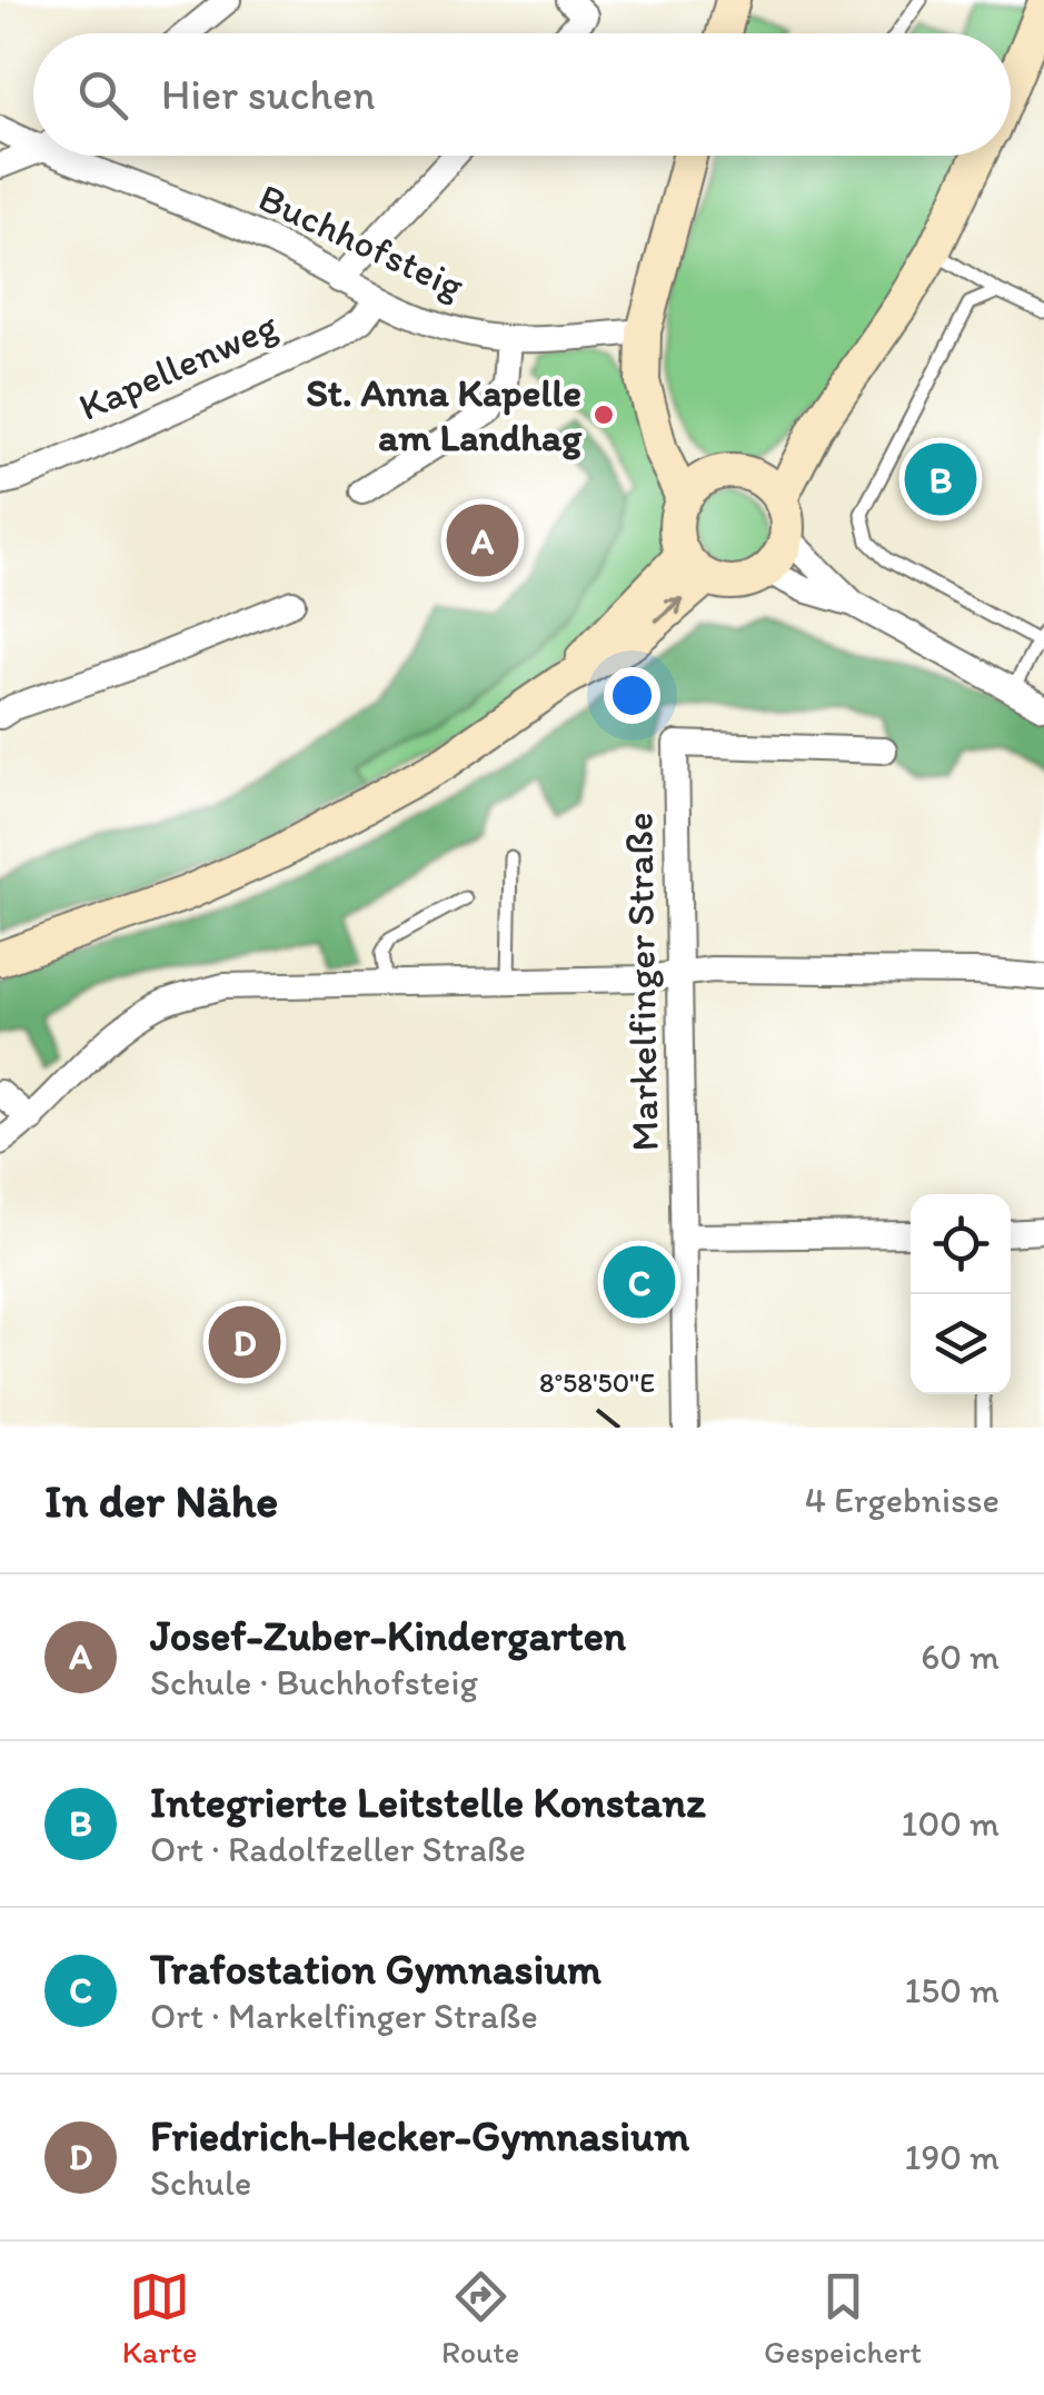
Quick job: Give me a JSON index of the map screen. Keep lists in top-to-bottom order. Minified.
{"streets":{"street":["Buchhofsteig","Kapellenweg","Markelfinger Straße"]},"crossings":[["Buchhofsteig","Kapellenweg"]],"places":["St. Anna Kapelle am Landhag"],"page":{"search":"Hier suchen","pins":["B","A","C","D"],"heading":["In der Nähe","4 Ergebnisse"],"list":[{"mark":"A","name":"Josef-Zuber-Kindergarten","note":"Schule · Buchhofsteig","value":"60 m"},{"mark":"B","name":"Integrierte Leitstelle Konstanz","note":"Ort · Radolfzeller Straße","value":"100 m"},{"mark":"C","name":"Trafostation Gymnasium","note":"Ort · Markelfinger Straße","value":"150 m"},{"mark":"D","name":"Friedrich-Hecker-Gymnasium","note":"Schule","value":"190 m"}],"nav":["Karte","Route","Gespeichert"]},"coordinates":["8°58'50\"E"]}
